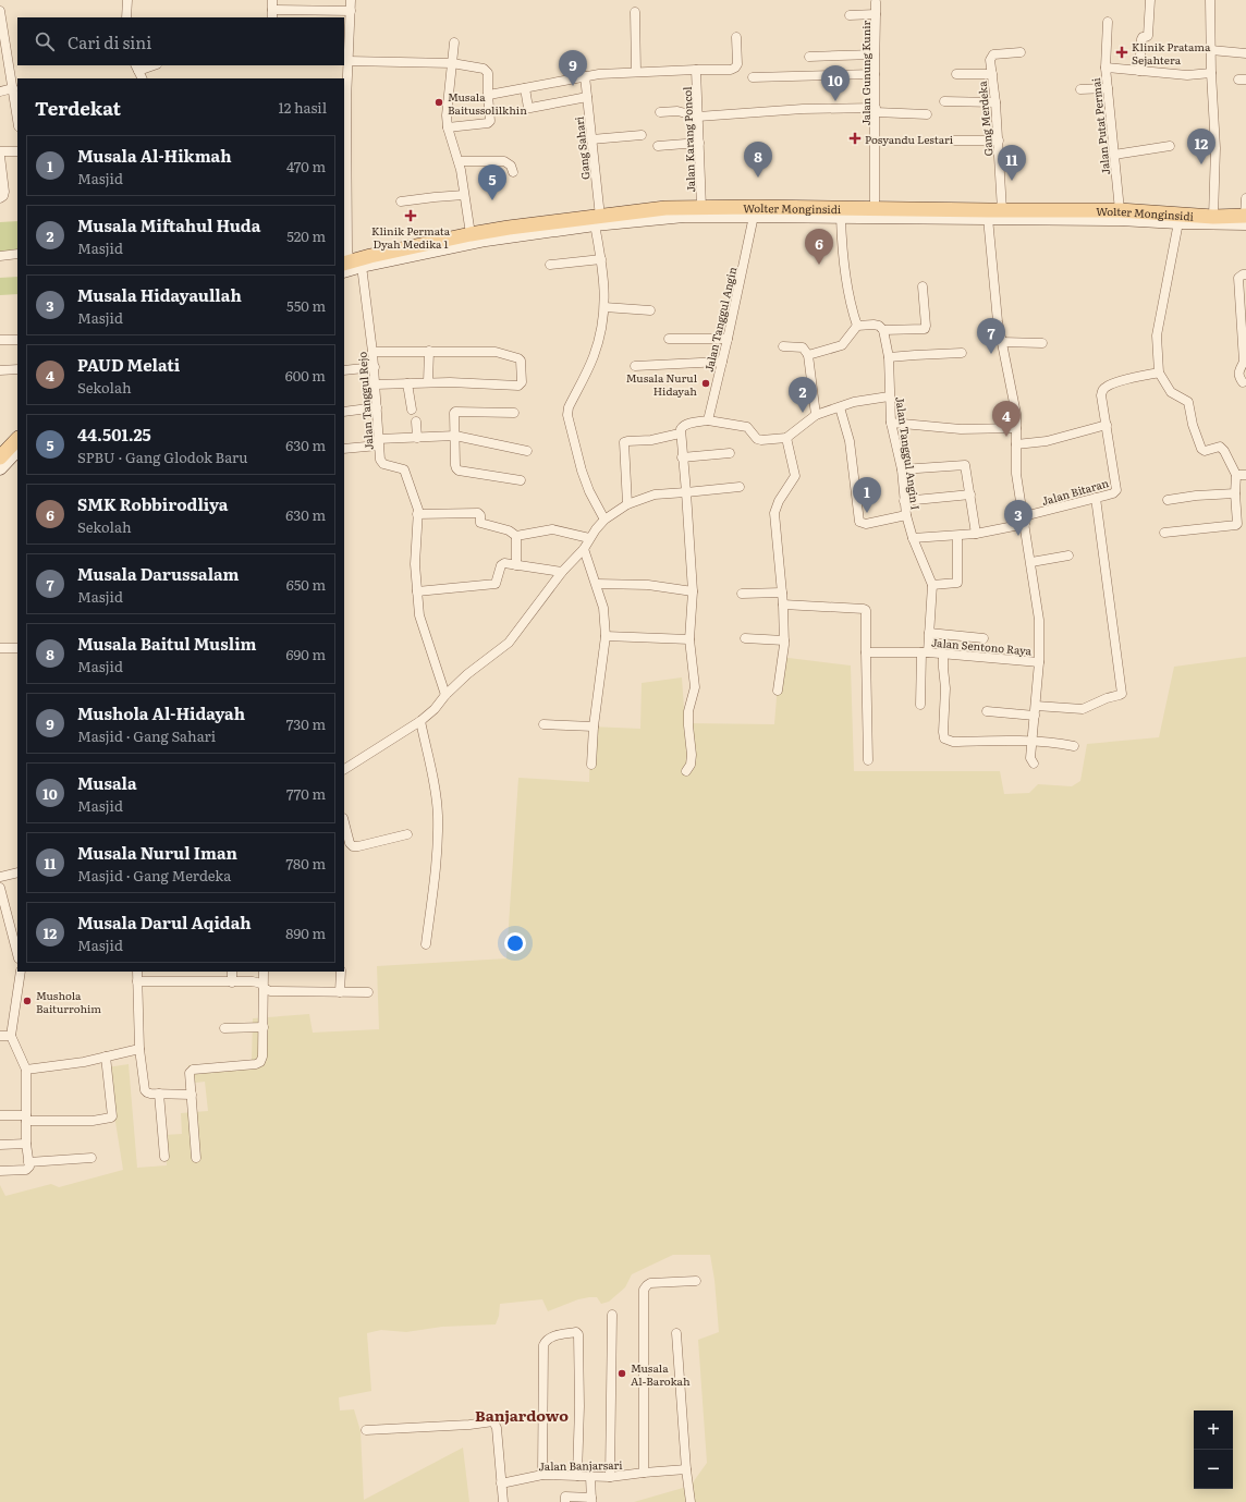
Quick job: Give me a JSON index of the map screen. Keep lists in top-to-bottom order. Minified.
{"streets":{"main road":["Wolter Monginsidi"],"street":["Jalan Gunung Kunir","Gang Merdeka","Jalan Putat Permai","Jalan Karang Poncol","Gang Sahari","Jalan Tanggul Angin","Jalan Tanggul Rejo","Jalan Tanggul Angin I","Jalan Bitaran","Jalan Sentono Raya","Jalan Banjarsari"]},"crossings":[["Jalan Gunung Kunir","Wolter Monginsidi"],["Gang Merdeka","Wolter Monginsidi"],["Jalan Putat Permai","Wolter Monginsidi"],["Jalan Karang Poncol","Wolter Monginsidi"],["Gang Sahari","Wolter Monginsidi"],["Wolter Monginsidi","Jalan Tanggul Angin"],["Wolter Monginsidi","Jalan Tanggul Rejo"],["Wolter Monginsidi","Jalan Sentono Raya"],["Jalan Tanggul Angin I","Jalan Bitaran"],["Jalan Bitaran","Jalan Sentono Raya"]],"districts":["Banjardowo"],"places":{"health":["Klinik Pratama Sejahtera","Posyandu Lestari","Klinik Permata Dyah Medika 1"],"other":["Musala Baitussolilkhin","Musala Nurul Hidayah","Mushola Baiturrohim","Musala Al-Barokah"]},"page":{"search":"Cari di sini","pins":["9","10","12","8","11","5","6","7","2","4","1","3"],"heading":["Terdekat","12 hasil"],"list":[{"mark":"1","name":"Musala Al-Hikmah","note":"Masjid","value":"470 m"},{"mark":"2","name":"Musala Miftahul Huda","note":"Masjid","value":"520 m"},{"mark":"3","name":"Musala Hidayaullah","note":"Masjid","value":"550 m"},{"mark":"4","name":"PAUD Melati","note":"Sekolah","value":"600 m"},{"mark":"5","name":"44.501.25","note":"SPBU · Gang Glodok Baru","value":"630 m"},{"mark":"6","name":"SMK Robbirodliya","note":"Sekolah","value":"630 m"},{"mark":"7","name":"Musala Darussalam","note":"Masjid","value":"650 m"},{"mark":"8","name":"Musala Baitul Muslim","note":"Masjid","value":"690 m"},{"mark":"9","name":"Mushola Al-Hidayah","note":"Masjid · Gang Sahari","value":"730 m"},{"mark":"10","name":"Musala","note":"Masjid","value":"770 m"},{"mark":"11","name":"Musala Nurul Iman","note":"Masjid · Gang Merdeka","value":"780 m"},{"mark":"12","name":"Musala Darul Aqidah","note":"Masjid","value":"890 m"}],"map_buttons":["+","−"]}}
